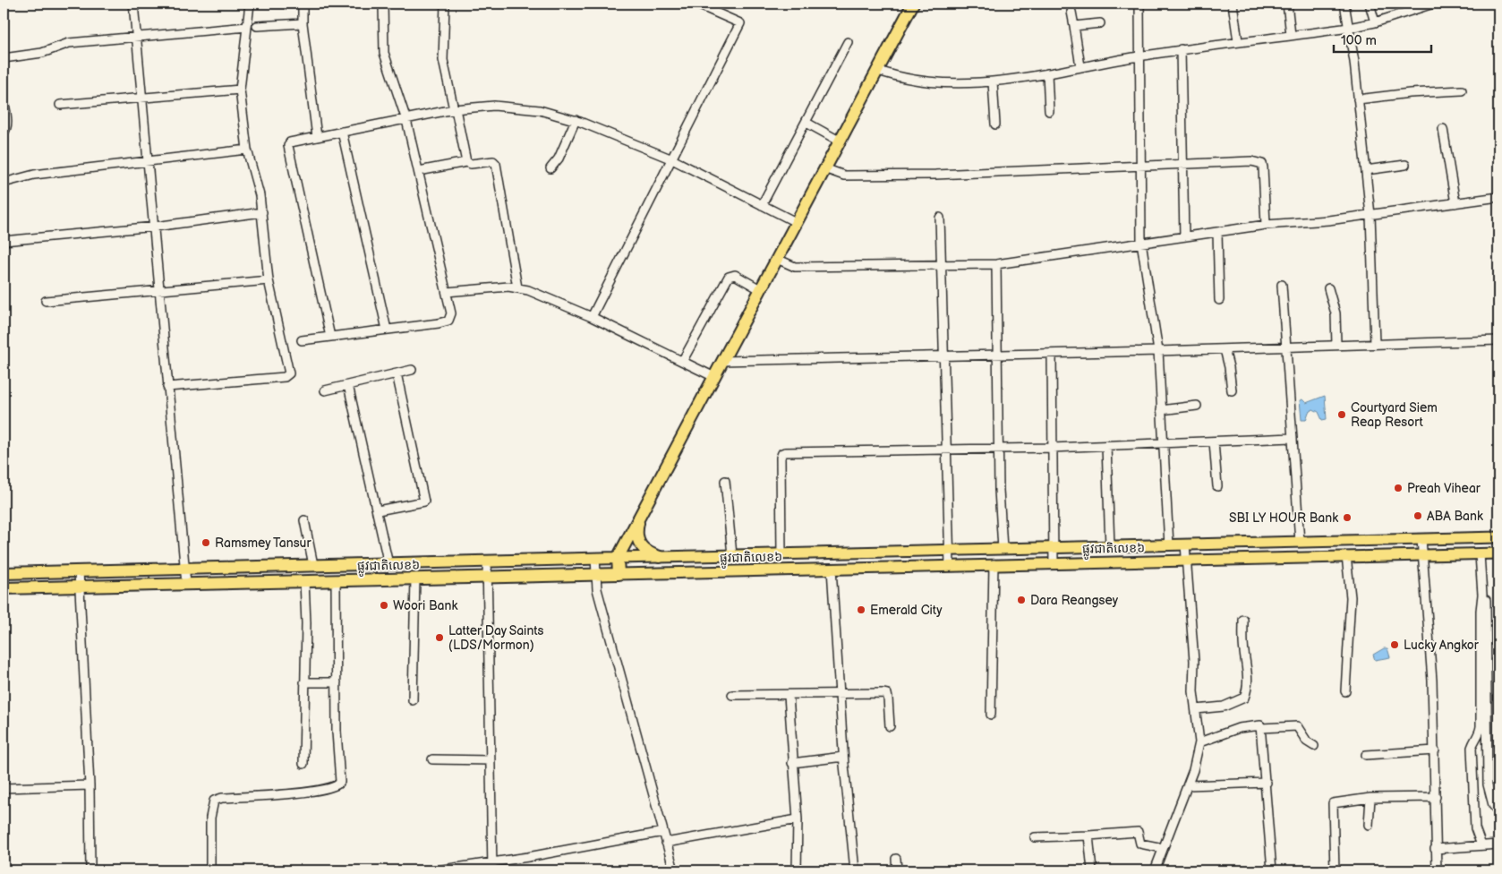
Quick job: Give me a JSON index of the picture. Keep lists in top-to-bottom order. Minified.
{"streets":{"highway":["ផ្លូវជាតិលេខ៦"]},"places":["Courtyard Siem Reap Resort","Preah Vihear","ABA Bank","SBI LY HOUR Bank","Ramsmey Tansur","Dara Reangsey","Woori Bank","Emerald City","Latter Day Saints (LDS/Mormon)","Lucky Angkor"],"scale_bar":"100 m"}
